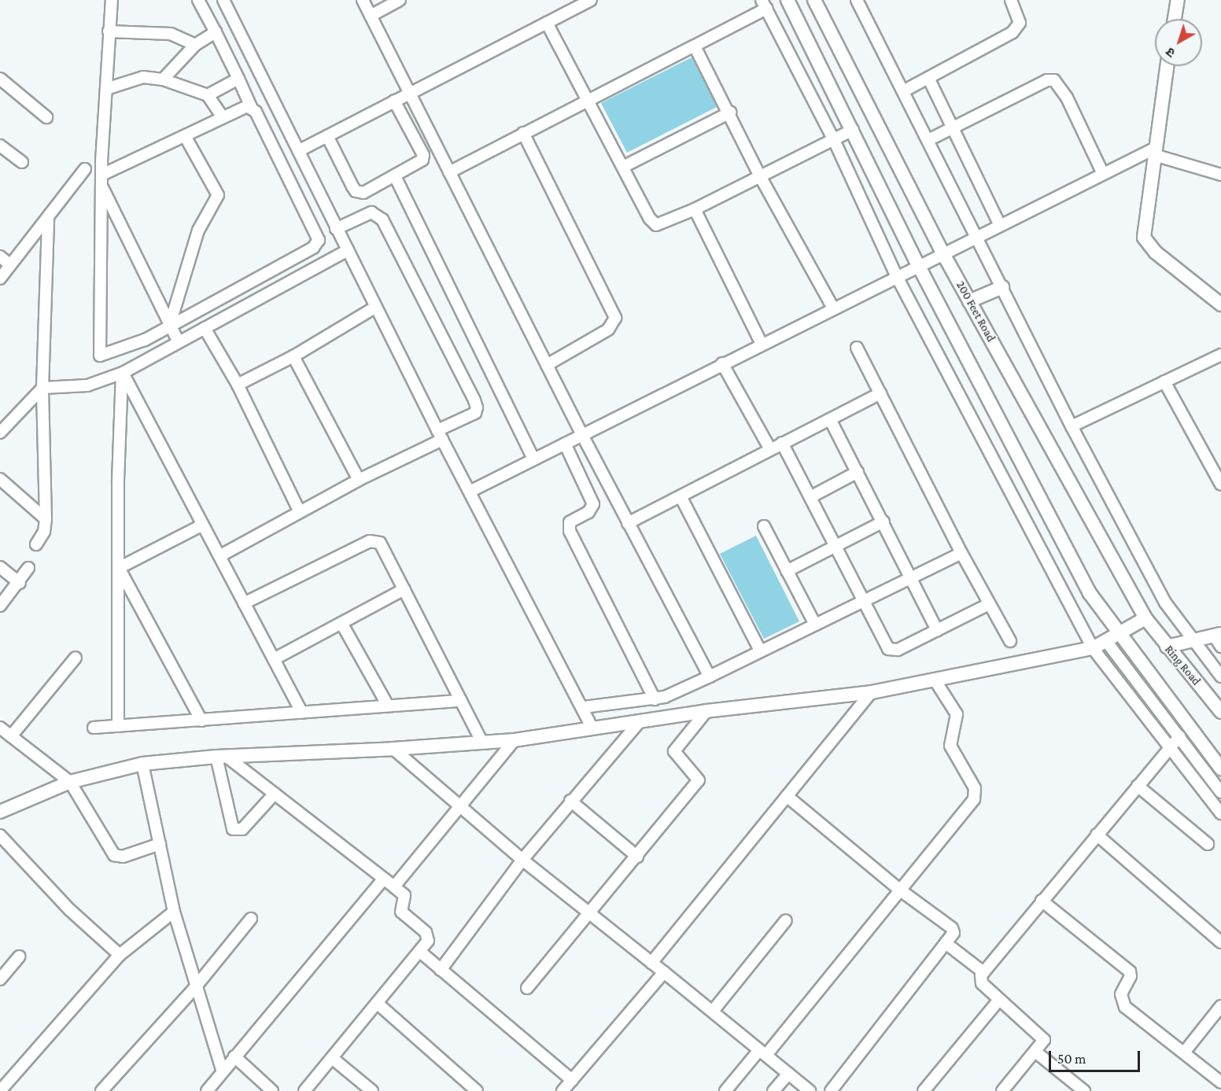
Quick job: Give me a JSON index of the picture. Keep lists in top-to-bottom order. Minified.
{"streets":{"street":["200 Feet Road","Ring Road"]},"crossings":[["200 Feet Road","Ring Road"]],"scale_bar":"50 m","north":"bottom left"}
